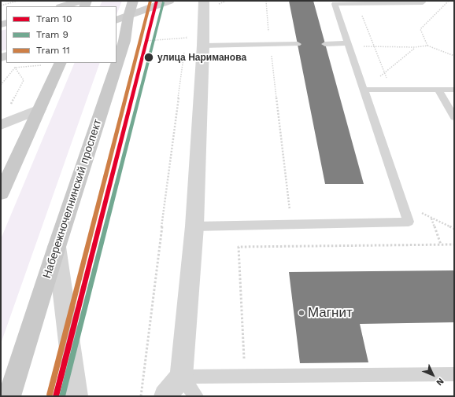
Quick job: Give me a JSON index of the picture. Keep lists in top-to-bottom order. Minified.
{"streets":{"main road":["Набережночелнинский проспект"]},"places":["улица Нариманова","Магнит"],"lines":["tram line 10","tram line 11","tram line 9"],"legend":["Tram 10","Tram 9","Tram 11"],"north":"bottom right"}
